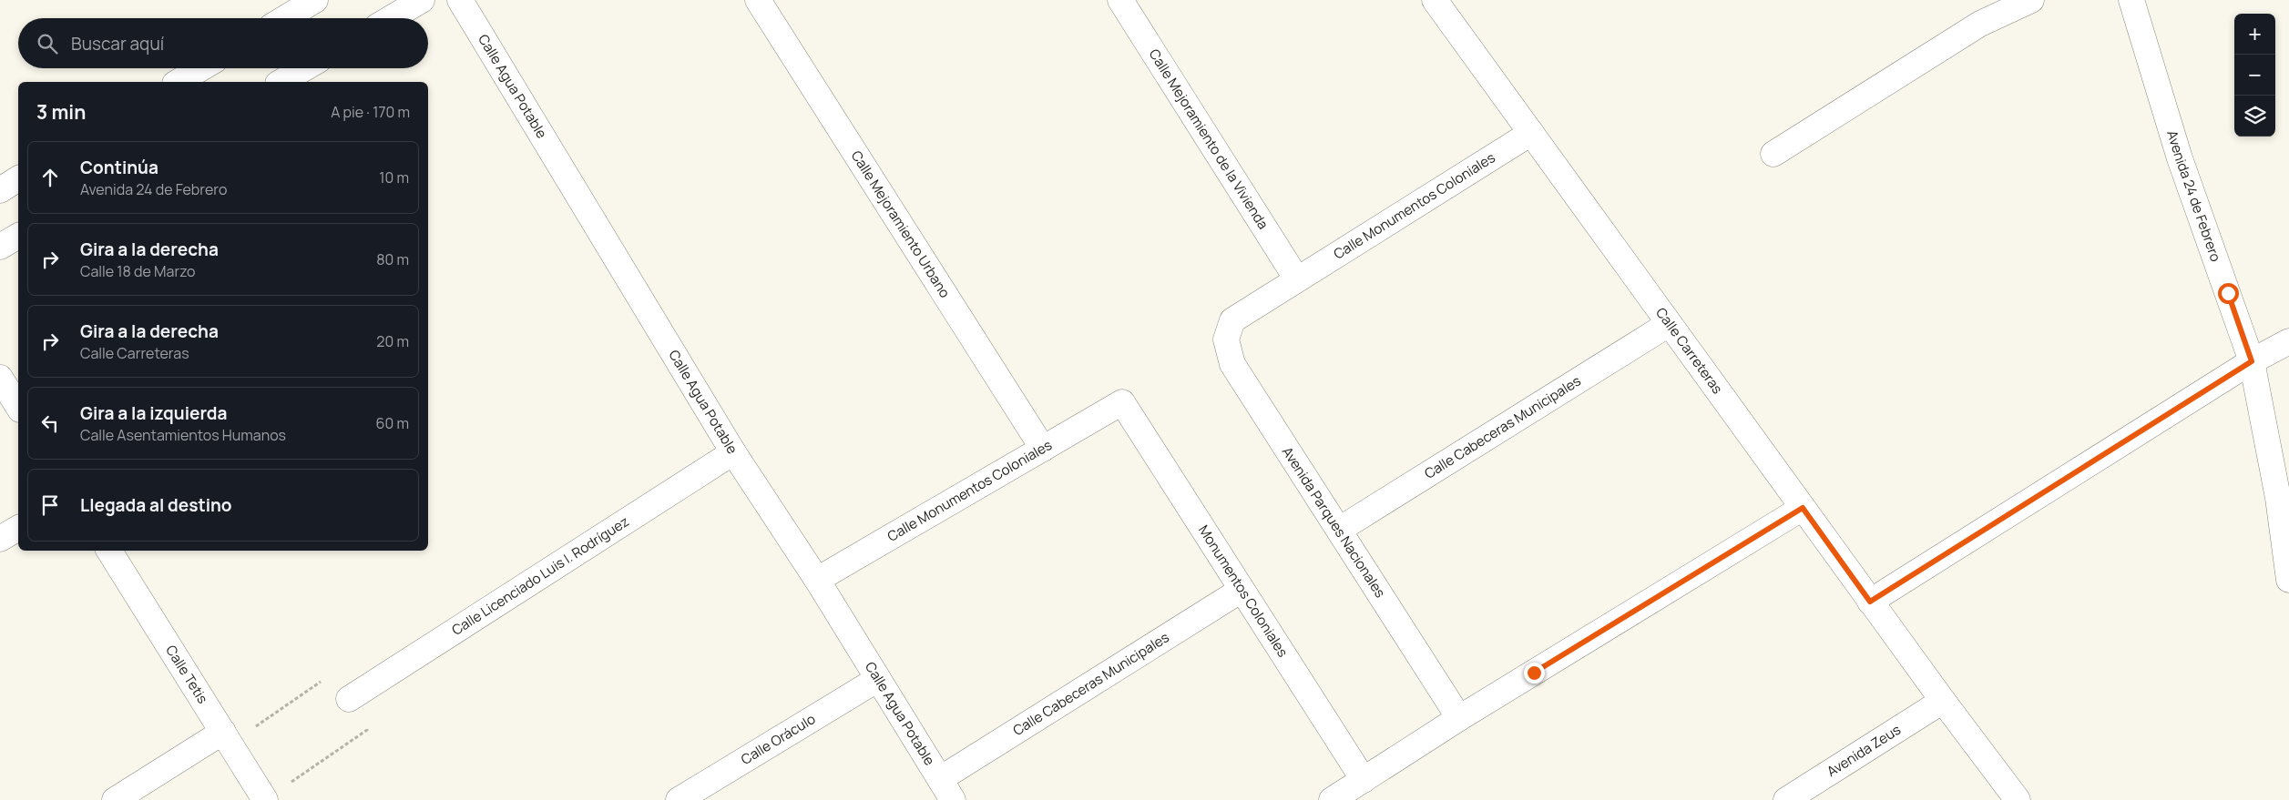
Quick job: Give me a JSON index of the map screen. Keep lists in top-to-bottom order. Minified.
{"streets":{"street":["Calle Agua Potable","Calle Mejoramiento de la Vivienda","Avenida 24 de Febrero","Calle Monumentos Coloniales","Calle Mejoramiento Urbano","Calle Carreteras","Calle Cabeceras Municipales","Avenida Parques Nacionales","Calle Licenciado Luis I. Rodríguez","Monumentos Coloniales","Calle Tetis","Calle Oráculo","Avenida Zeus"]},"crossings":[["Calle Agua Potable","Calle Monumentos Coloniales"],["Calle Agua Potable","Calle Cabeceras Municipales"],["Calle Agua Potable","Calle Licenciado Luis I. Rodríguez"],["Calle Agua Potable","Calle Oráculo"],["Calle Mejoramiento de la Vivienda","Calle Monumentos Coloniales"],["Calle Monumentos Coloniales","Calle Mejoramiento Urbano"],["Calle Monumentos Coloniales","Calle Carreteras"],["Calle Monumentos Coloniales","Avenida Parques Nacionales"],["Calle Monumentos Coloniales","Monumentos Coloniales"],["Calle Carreteras","Calle Cabeceras Municipales"],["Calle Carreteras","Avenida Zeus"],["Calle Cabeceras Municipales","Avenida Parques Nacionales"],["Calle Cabeceras Municipales","Monumentos Coloniales"]],"page":{"map_buttons":["+","−"],"search":"Buscar aquí","heading":["3 min","A pie · 170 m"],"list":[["Continúa","Avenida 24 de Febrero","10 m"],["Gira a la derecha","Calle 18 de Marzo","80 m"],["Gira a la derecha","Calle Carreteras","20 m"],["Gira a la izquierda","Calle Asentamientos Humanos","60 m"],"Llegada al destino"]}}
